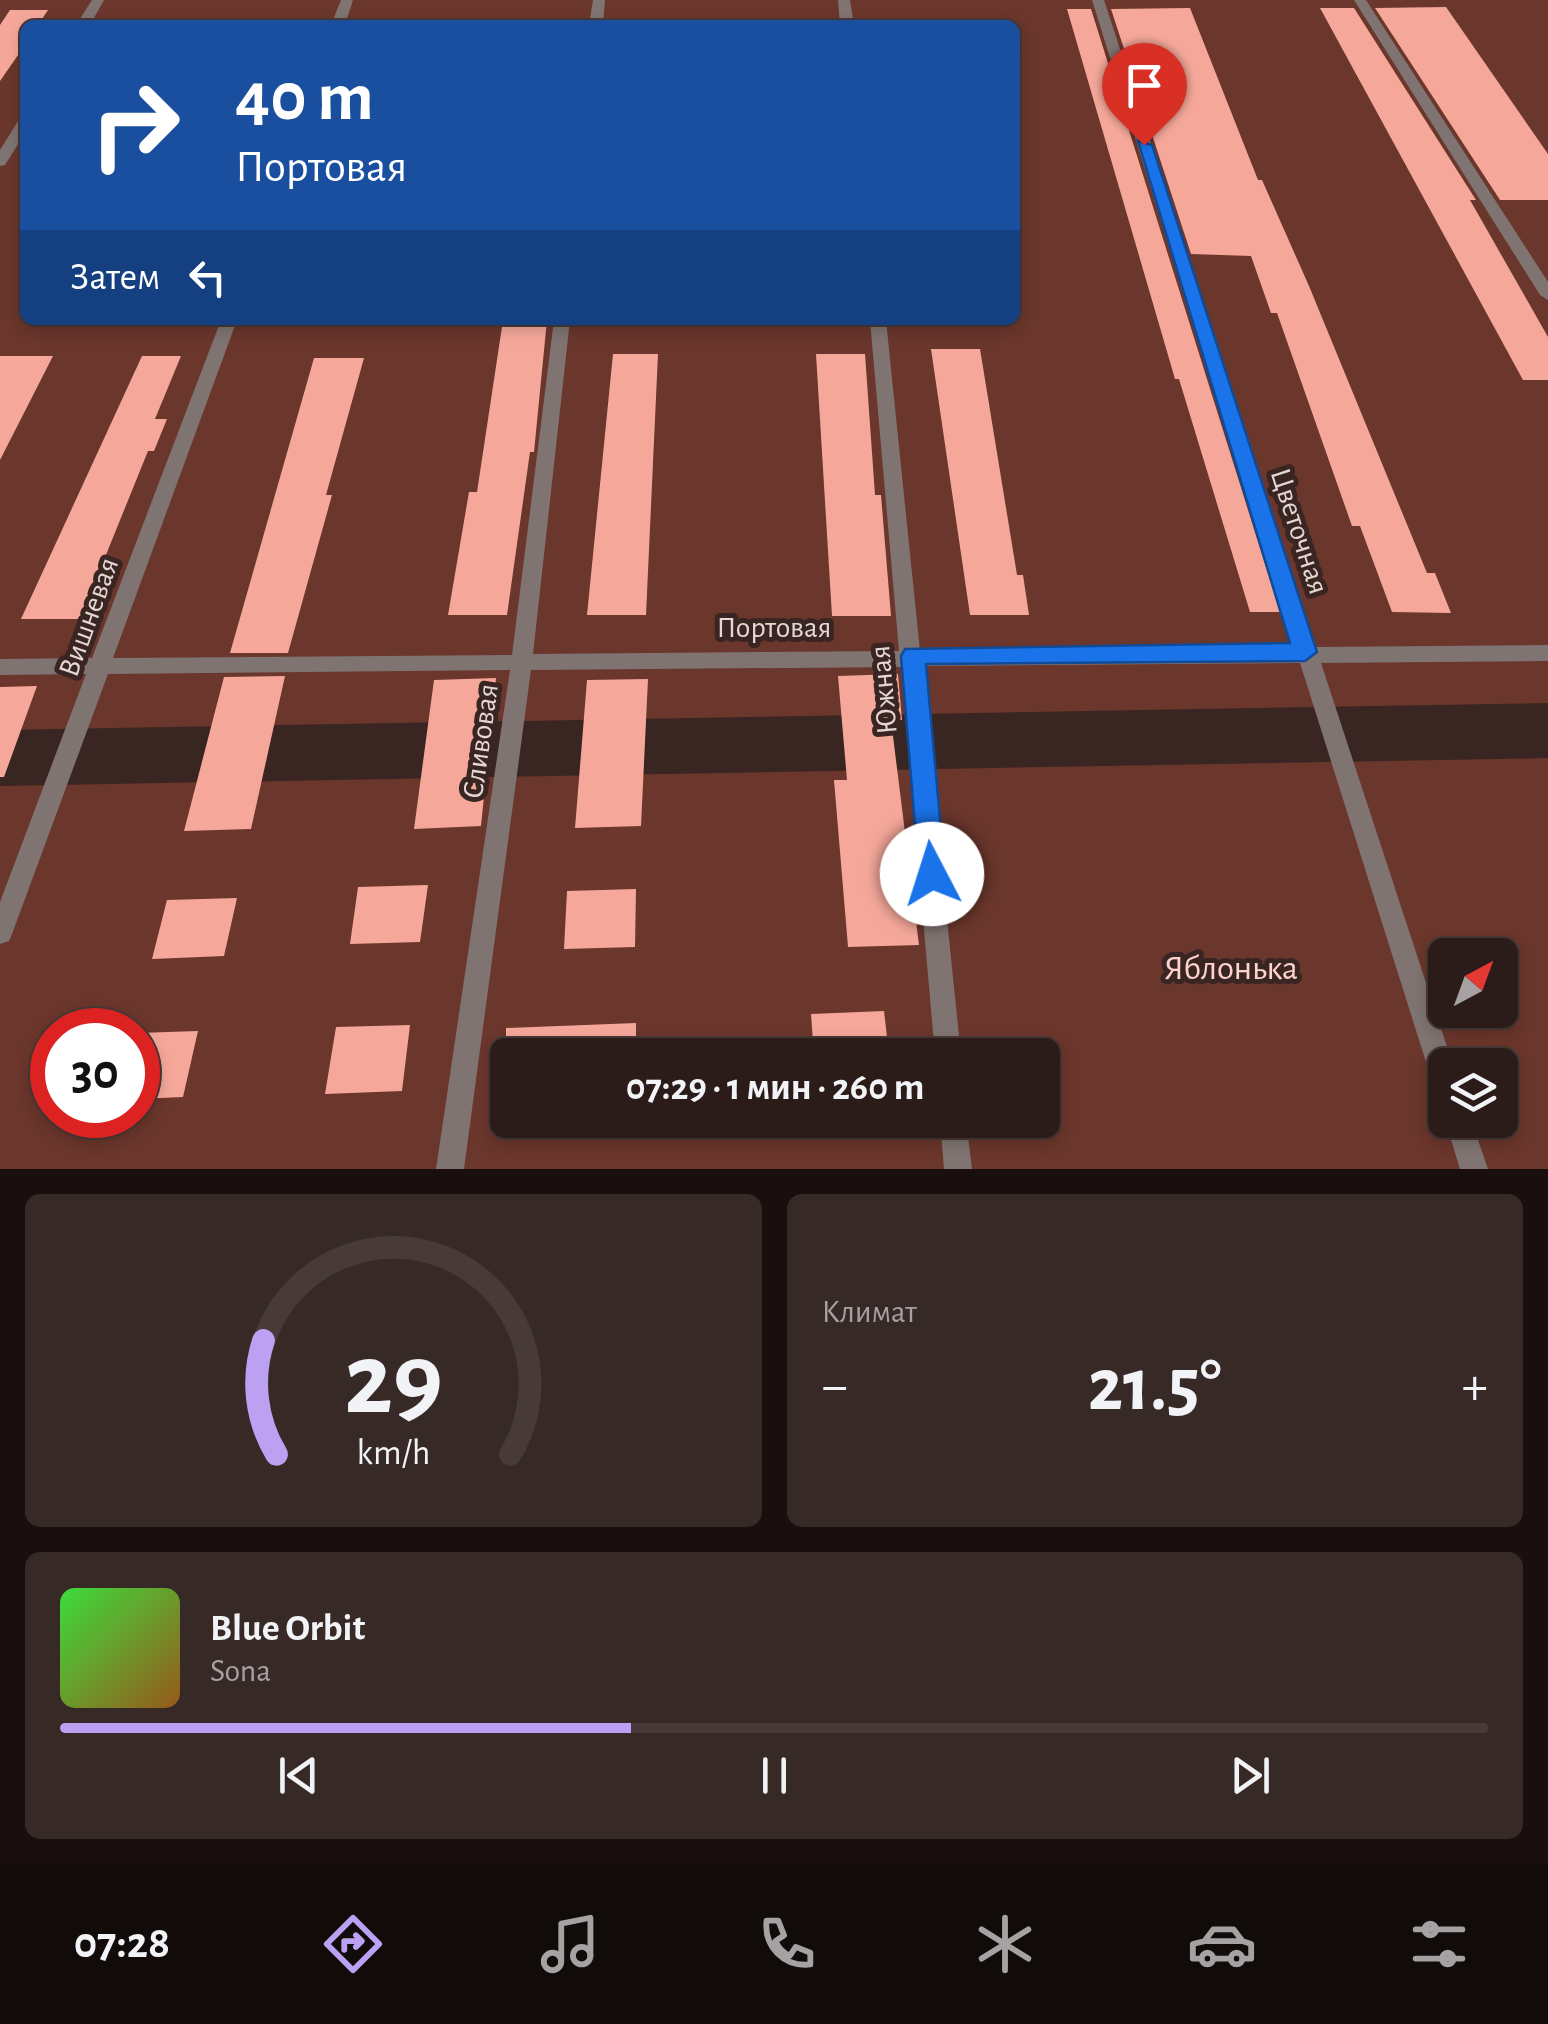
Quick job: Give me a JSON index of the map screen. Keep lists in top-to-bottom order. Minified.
{"streets":{"street":["Цветочная","Вишневая","Портовая","Южная","Сливовая"]},"crossings":[["Цветочная","Портовая"],["Вишневая","Портовая"],["Портовая","Южная"],["Портовая","Сливовая"]],"parks":["Яблонька"],"north":"top right","page":{"turn":["40 m","Портовая"],"then":"Затем","limit":"30","trip":"07:29 · 1 мин · 260 m","tile":"Климат","heat":["−","21.5°","+"],"song":["Blue Orbit","Sona"],"tabs":"07:28","gauge":["29","km/h"]}}
